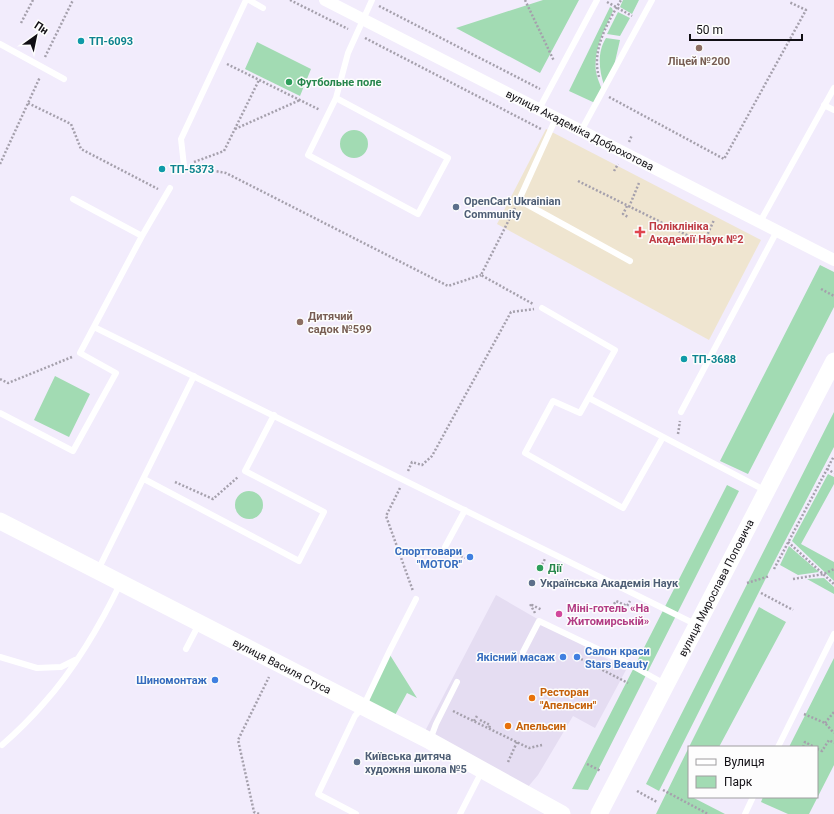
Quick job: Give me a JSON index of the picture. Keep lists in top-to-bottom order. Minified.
{"streets":{"street":["вулиця Академіка Доброхотова","вулиця Мирослава Поповича","вулиця Василя Стуса"]},"places":{"other":["ТП-6093","Ліцей №200","Футбольне поле","ТП-5373","OpenCart Ukrainian Community","Дитячий садок №599","ТП-3688","Спорттовари \"MOTOR\"","Дії","Українська Академія Наук","Міні-готель «На Житомирській»","Якісний масаж","Салон краси Stars Beauty","Шиномонтаж","Ресторан \"Апельсин\"","Апельсин","Київська дитяча художня школа №5"],"health":["Поліклініка Академії Наук №2"]},"legend":["Вулиця","Парк"],"scale_bar":"50 m","north":"top right"}
